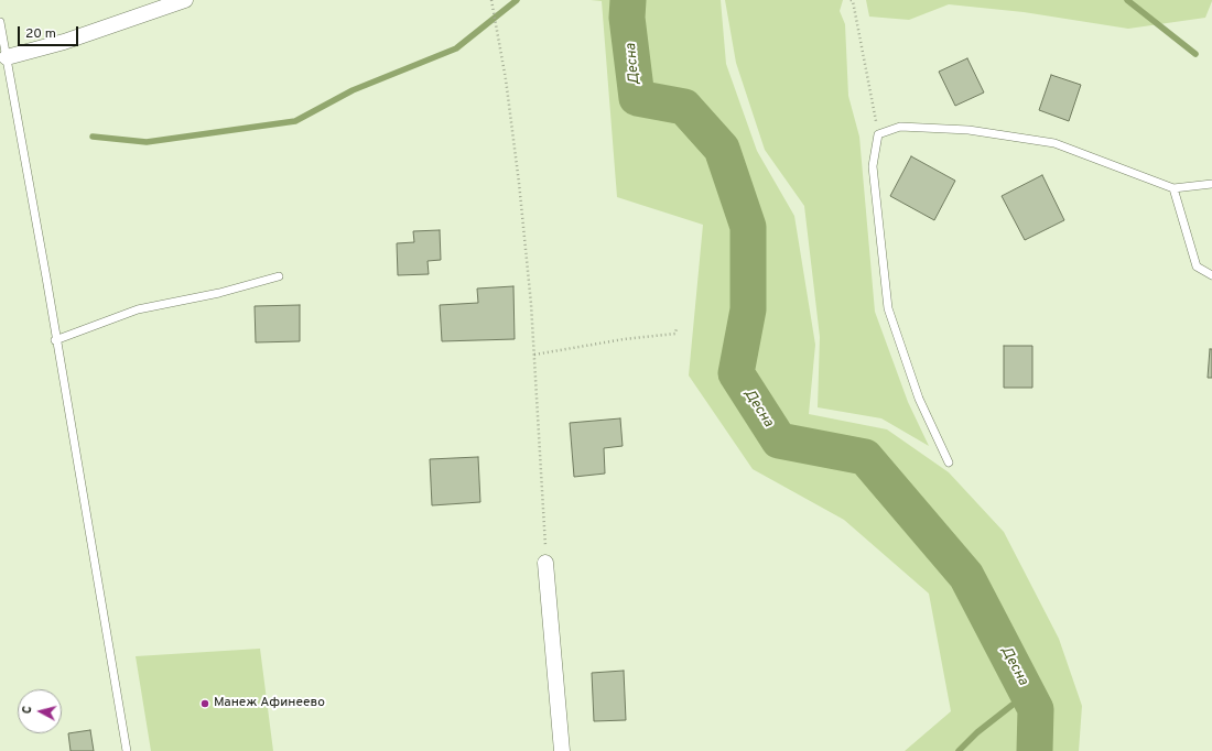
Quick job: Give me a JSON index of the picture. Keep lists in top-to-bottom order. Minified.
{"water":["Десна"],"places":["Манеж Афинеево"],"scale_bar":"20 m","north":"left"}
